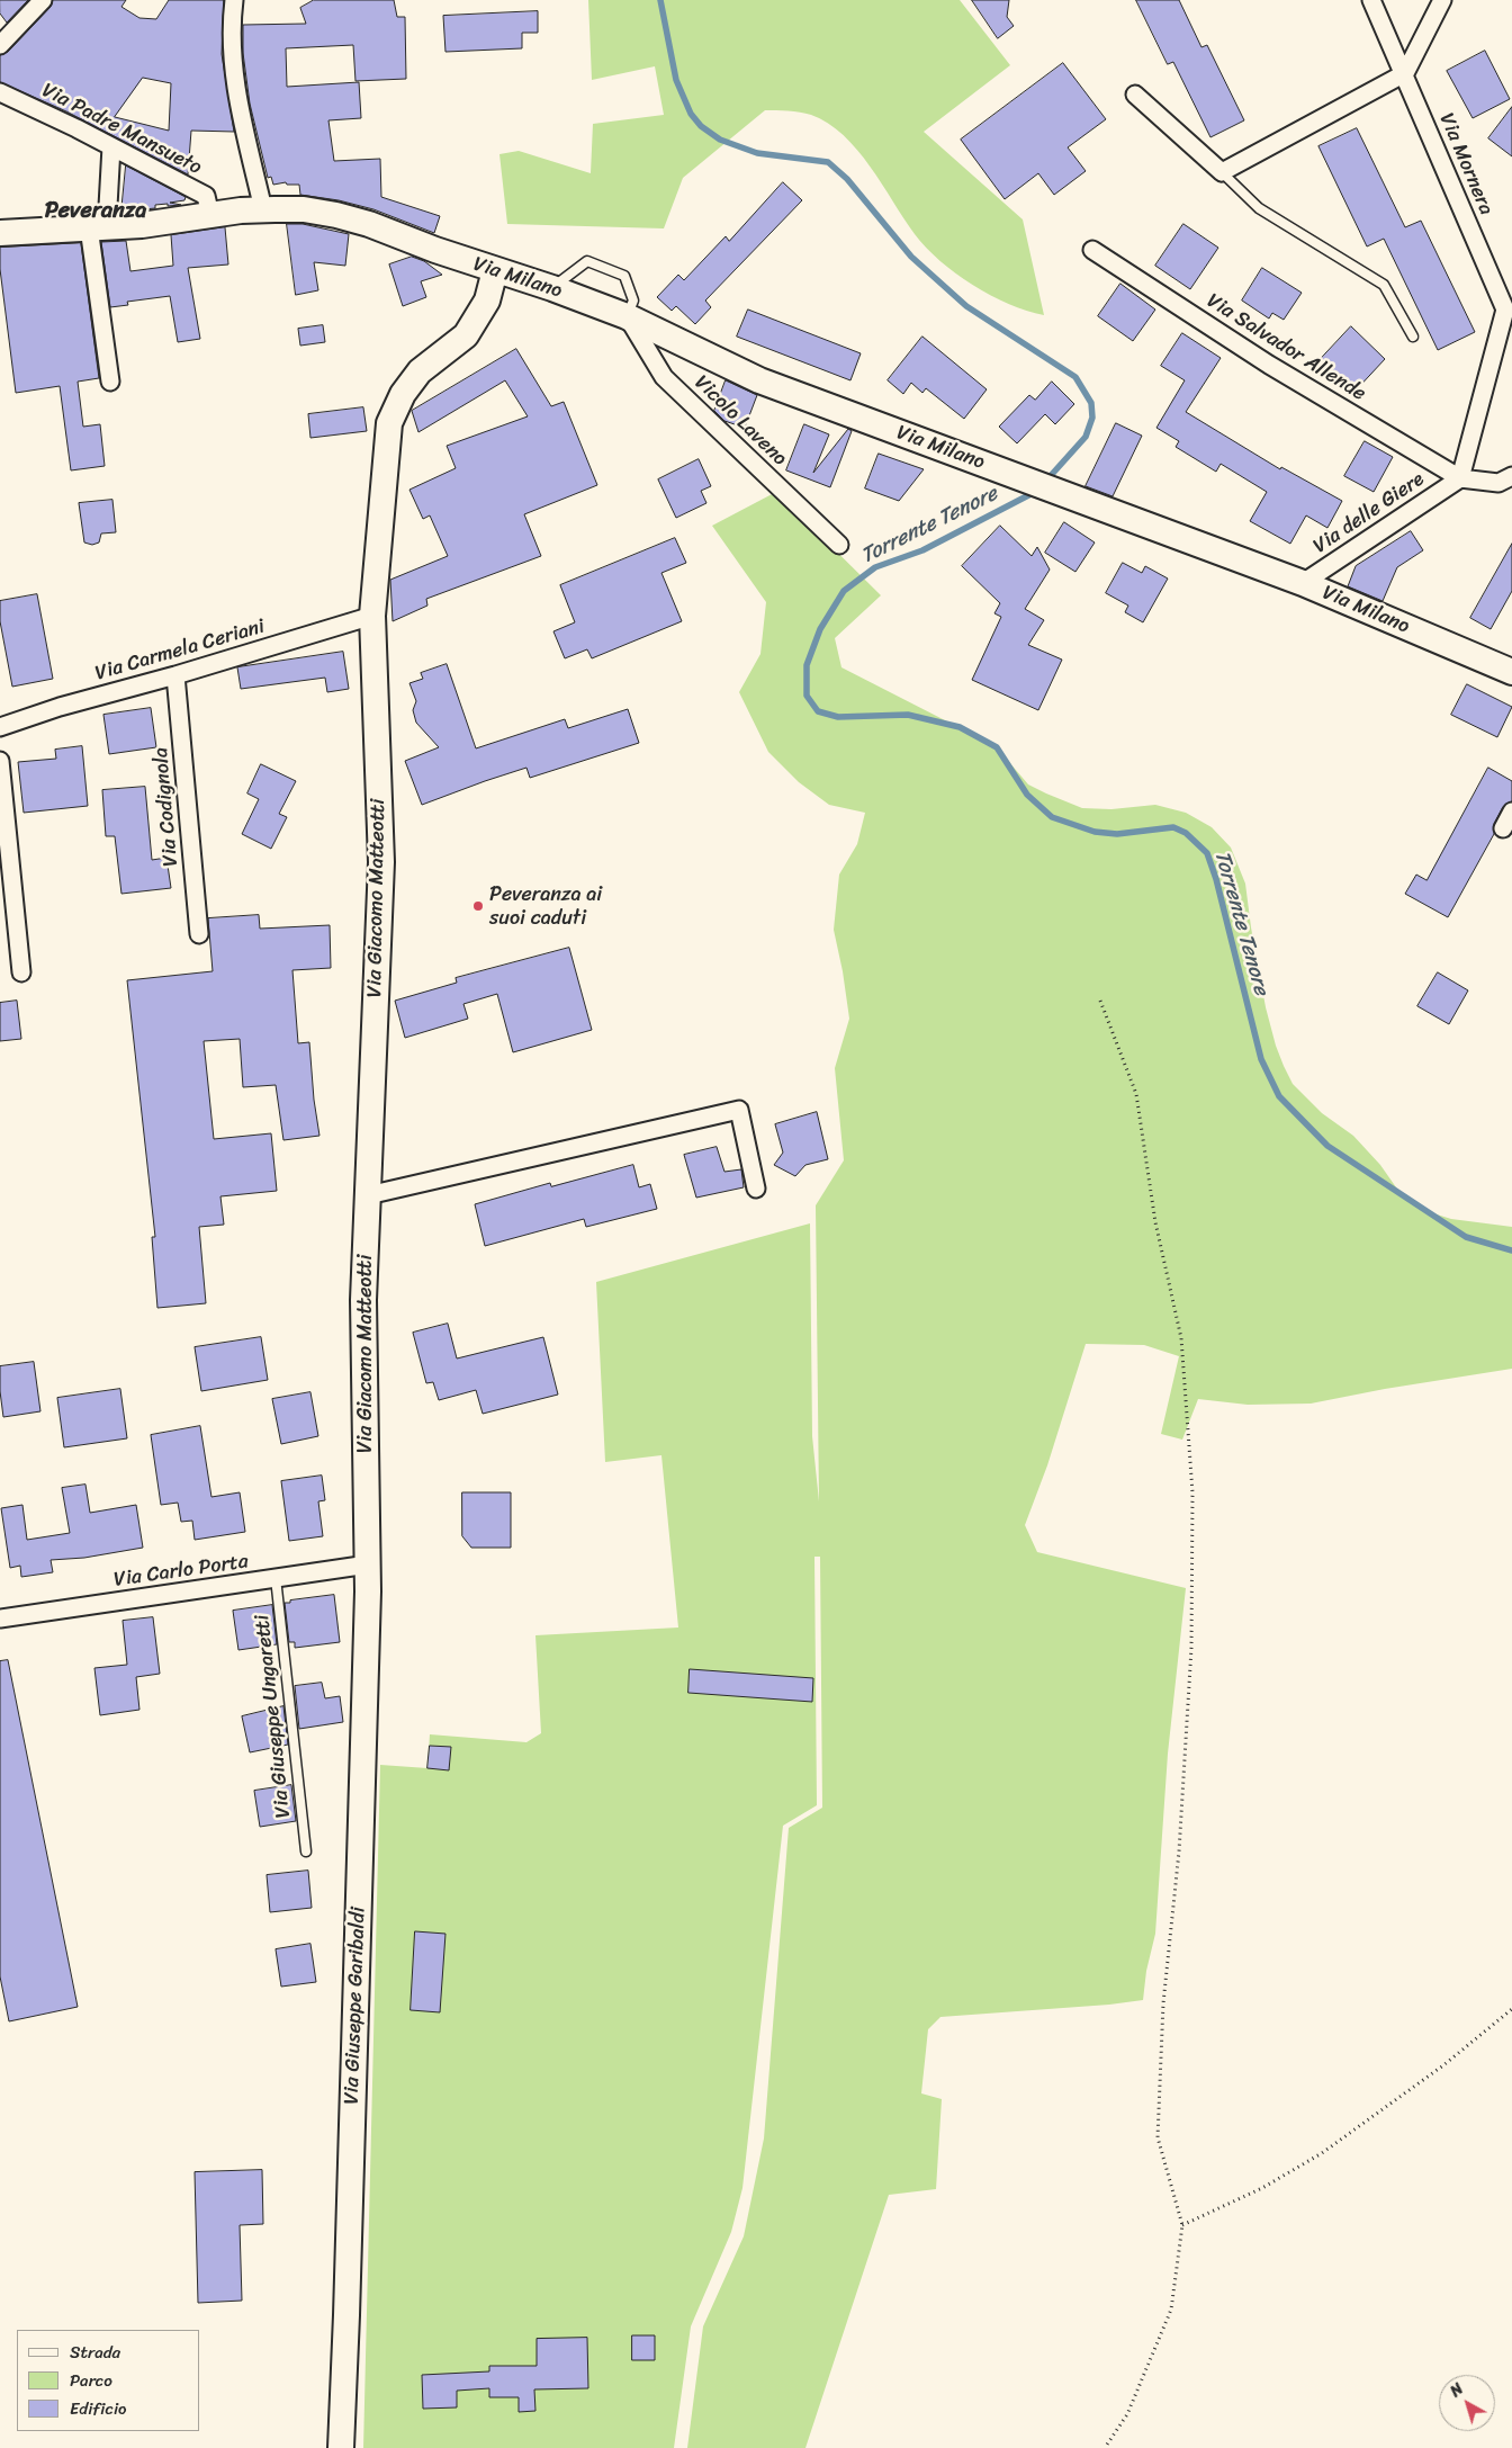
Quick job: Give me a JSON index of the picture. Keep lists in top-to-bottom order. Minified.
{"streets":{"street":["Via Padre Mansueto","Via Mornera","Via Milano","Via Salvador Allende","Vicolo Laveno","Via delle Giere","Via Carmela Ceriani","Via Codignola","Via Giacomo Matteotti","Via Carlo Porta","Via Giuseppe Garibaldi"],"lane":["Via Giuseppe Ungaretti"]},"crossings":[["Via Padre Mansueto","Via Milano"],["Via Mornera","Via Salvador Allende"],["Via Mornera","Via delle Giere"],["Via Milano","Vicolo Laveno"],["Via Milano","Via delle Giere"],["Via Milano","Via Giacomo Matteotti"],["Via Salvador Allende","Via delle Giere"],["Via Carmela Ceriani","Via Codignola"],["Via Carmela Ceriani","Via Giacomo Matteotti"],["Via Giacomo Matteotti","Via Carlo Porta"],["Via Giacomo Matteotti","Via Giuseppe Garibaldi"],["Via Carlo Porta","Via Giuseppe Ungaretti"],["Via Carlo Porta","Via Giuseppe Garibaldi"]],"districts":["Peveranza"],"water":["Torrente Tenore"],"places":["Peveranza ai suoi caduti"],"legend":["Strada","Parco","Edificio"],"north":"top left"}
